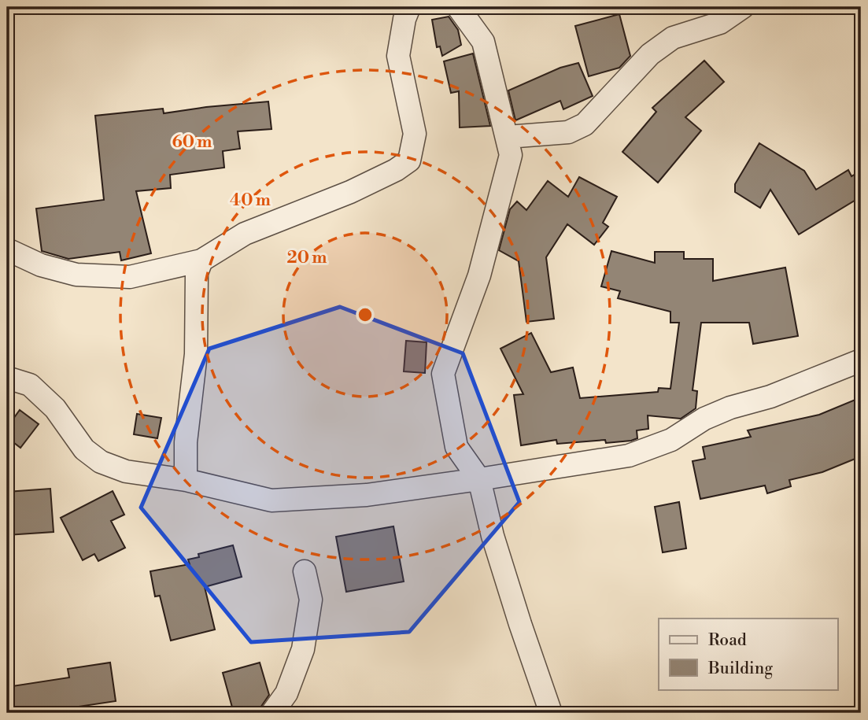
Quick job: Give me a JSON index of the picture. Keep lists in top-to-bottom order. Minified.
{"legend":["Road","Building"],"rings":["60 m","40 m","20 m"]}
